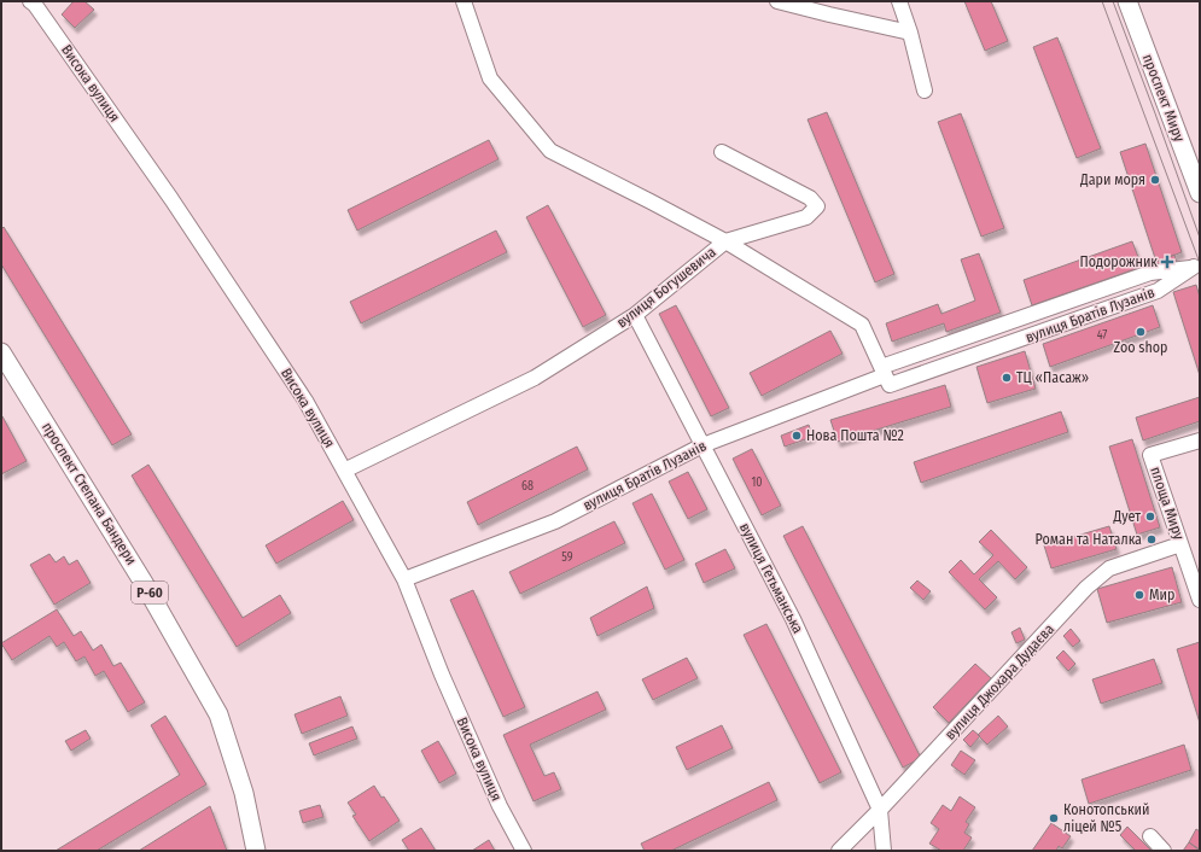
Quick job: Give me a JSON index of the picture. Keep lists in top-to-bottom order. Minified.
{"streets":{"main road":["проспект Миру","проспект Степана Бандери","Р-60"],"street":["Висока вулиця","вулиця Богушевича","вулиця Братів Лузанів","площа Миру","вулиця Гетьманська","вулиця Джохара Дудаєва"]},"crossings":[["Висока вулиця","вулиця Богушевича"],["Висока вулиця","вулиця Братів Лузанів"],["вулиця Богушевича","вулиця Гетьманська"],["вулиця Братів Лузанів","вулиця Гетьманська"],["площа Миру","вулиця Джохара Дудаєва"],["вулиця Гетьманська","вулиця Джохара Дудаєва"]],"places":{"other":["Дари моря","Zoo shop","ТЦ «Пасаж»","Нова Пошта №2","Дует","Роман та Наталка","Мир","Конотопський ліцей №5"],"health":["Подорожник"]},"house_numbers":["47","10","68","59"]}
